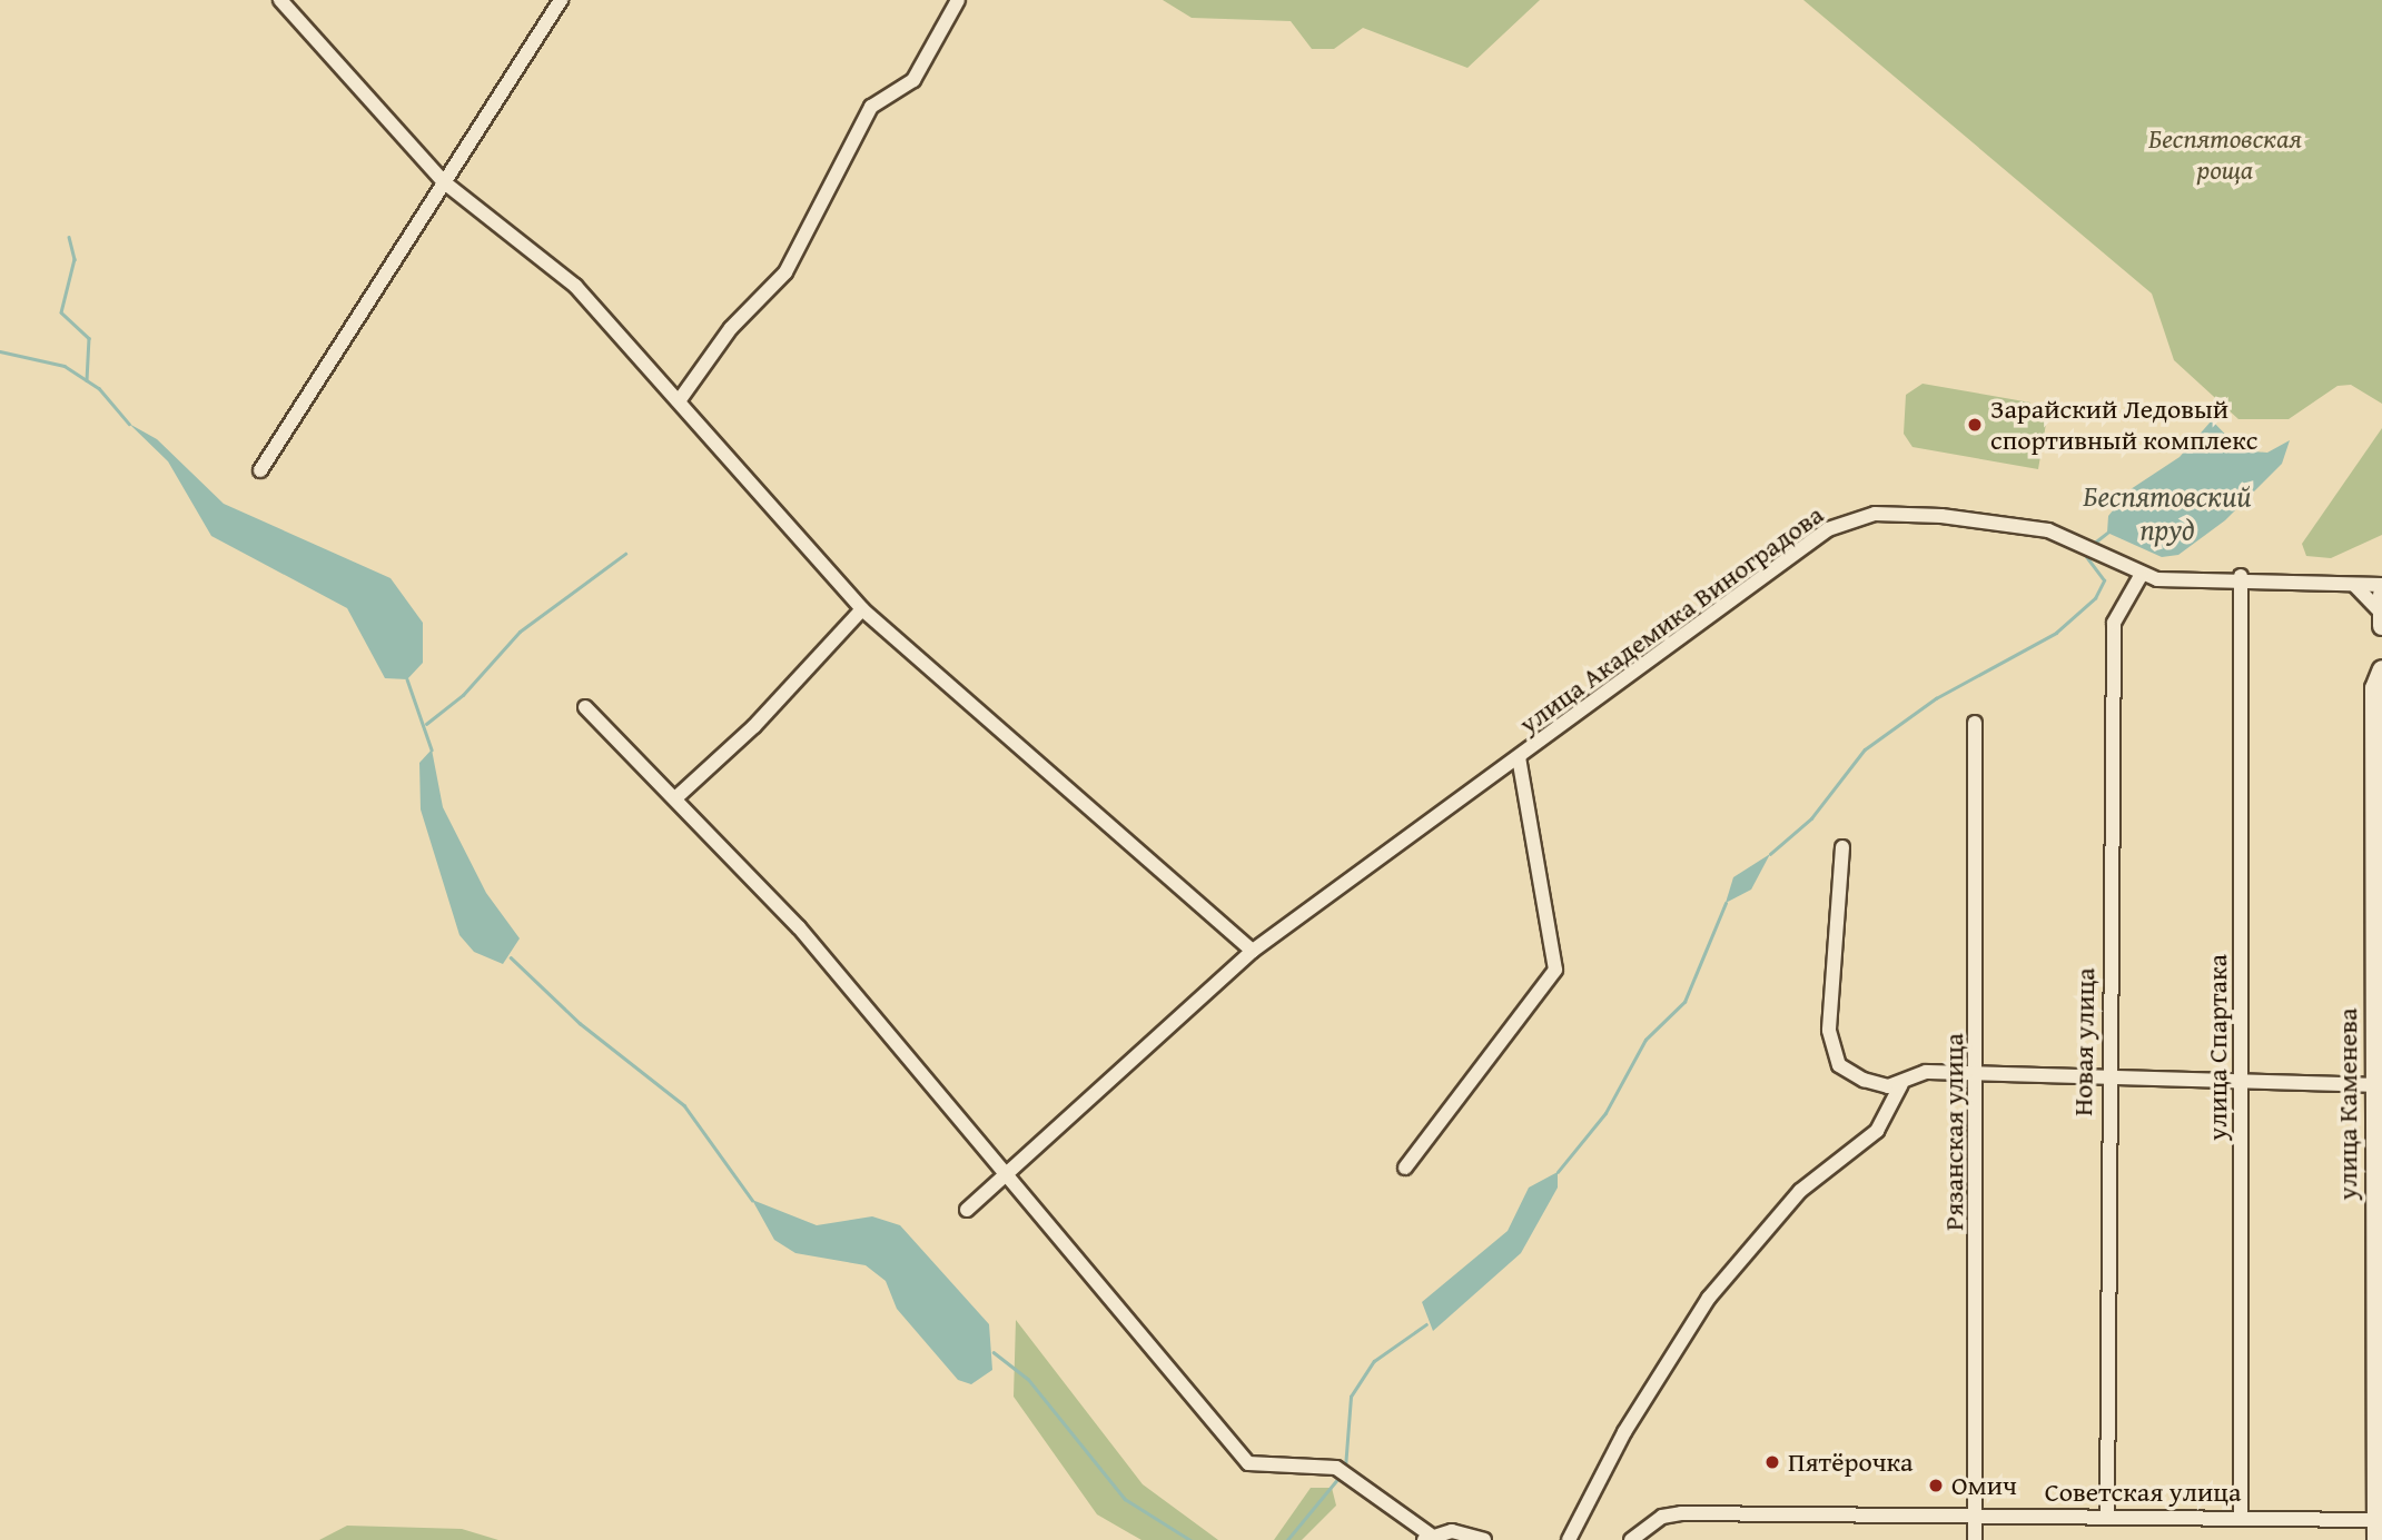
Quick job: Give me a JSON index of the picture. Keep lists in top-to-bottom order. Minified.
{"streets":{"main road":["улица Каменева"],"street":["улица Академика Виноградова","Новая улица","улица Спартака","Рязанская улица","Советская улица"]},"crossings":[["улица Академика Виноградова","Новая улица"],["Новая улица","Советская улица"],["улица Спартака","Советская улица"],["улица Каменева","Советская улица"],["Рязанская улица","Советская улица"]],"water":["Беспятовский пруд"],"parks":["Беспятовская роща"],"places":["Зарайский Ледовый спортивный комплекс","Пятёрочка","Омич"]}
